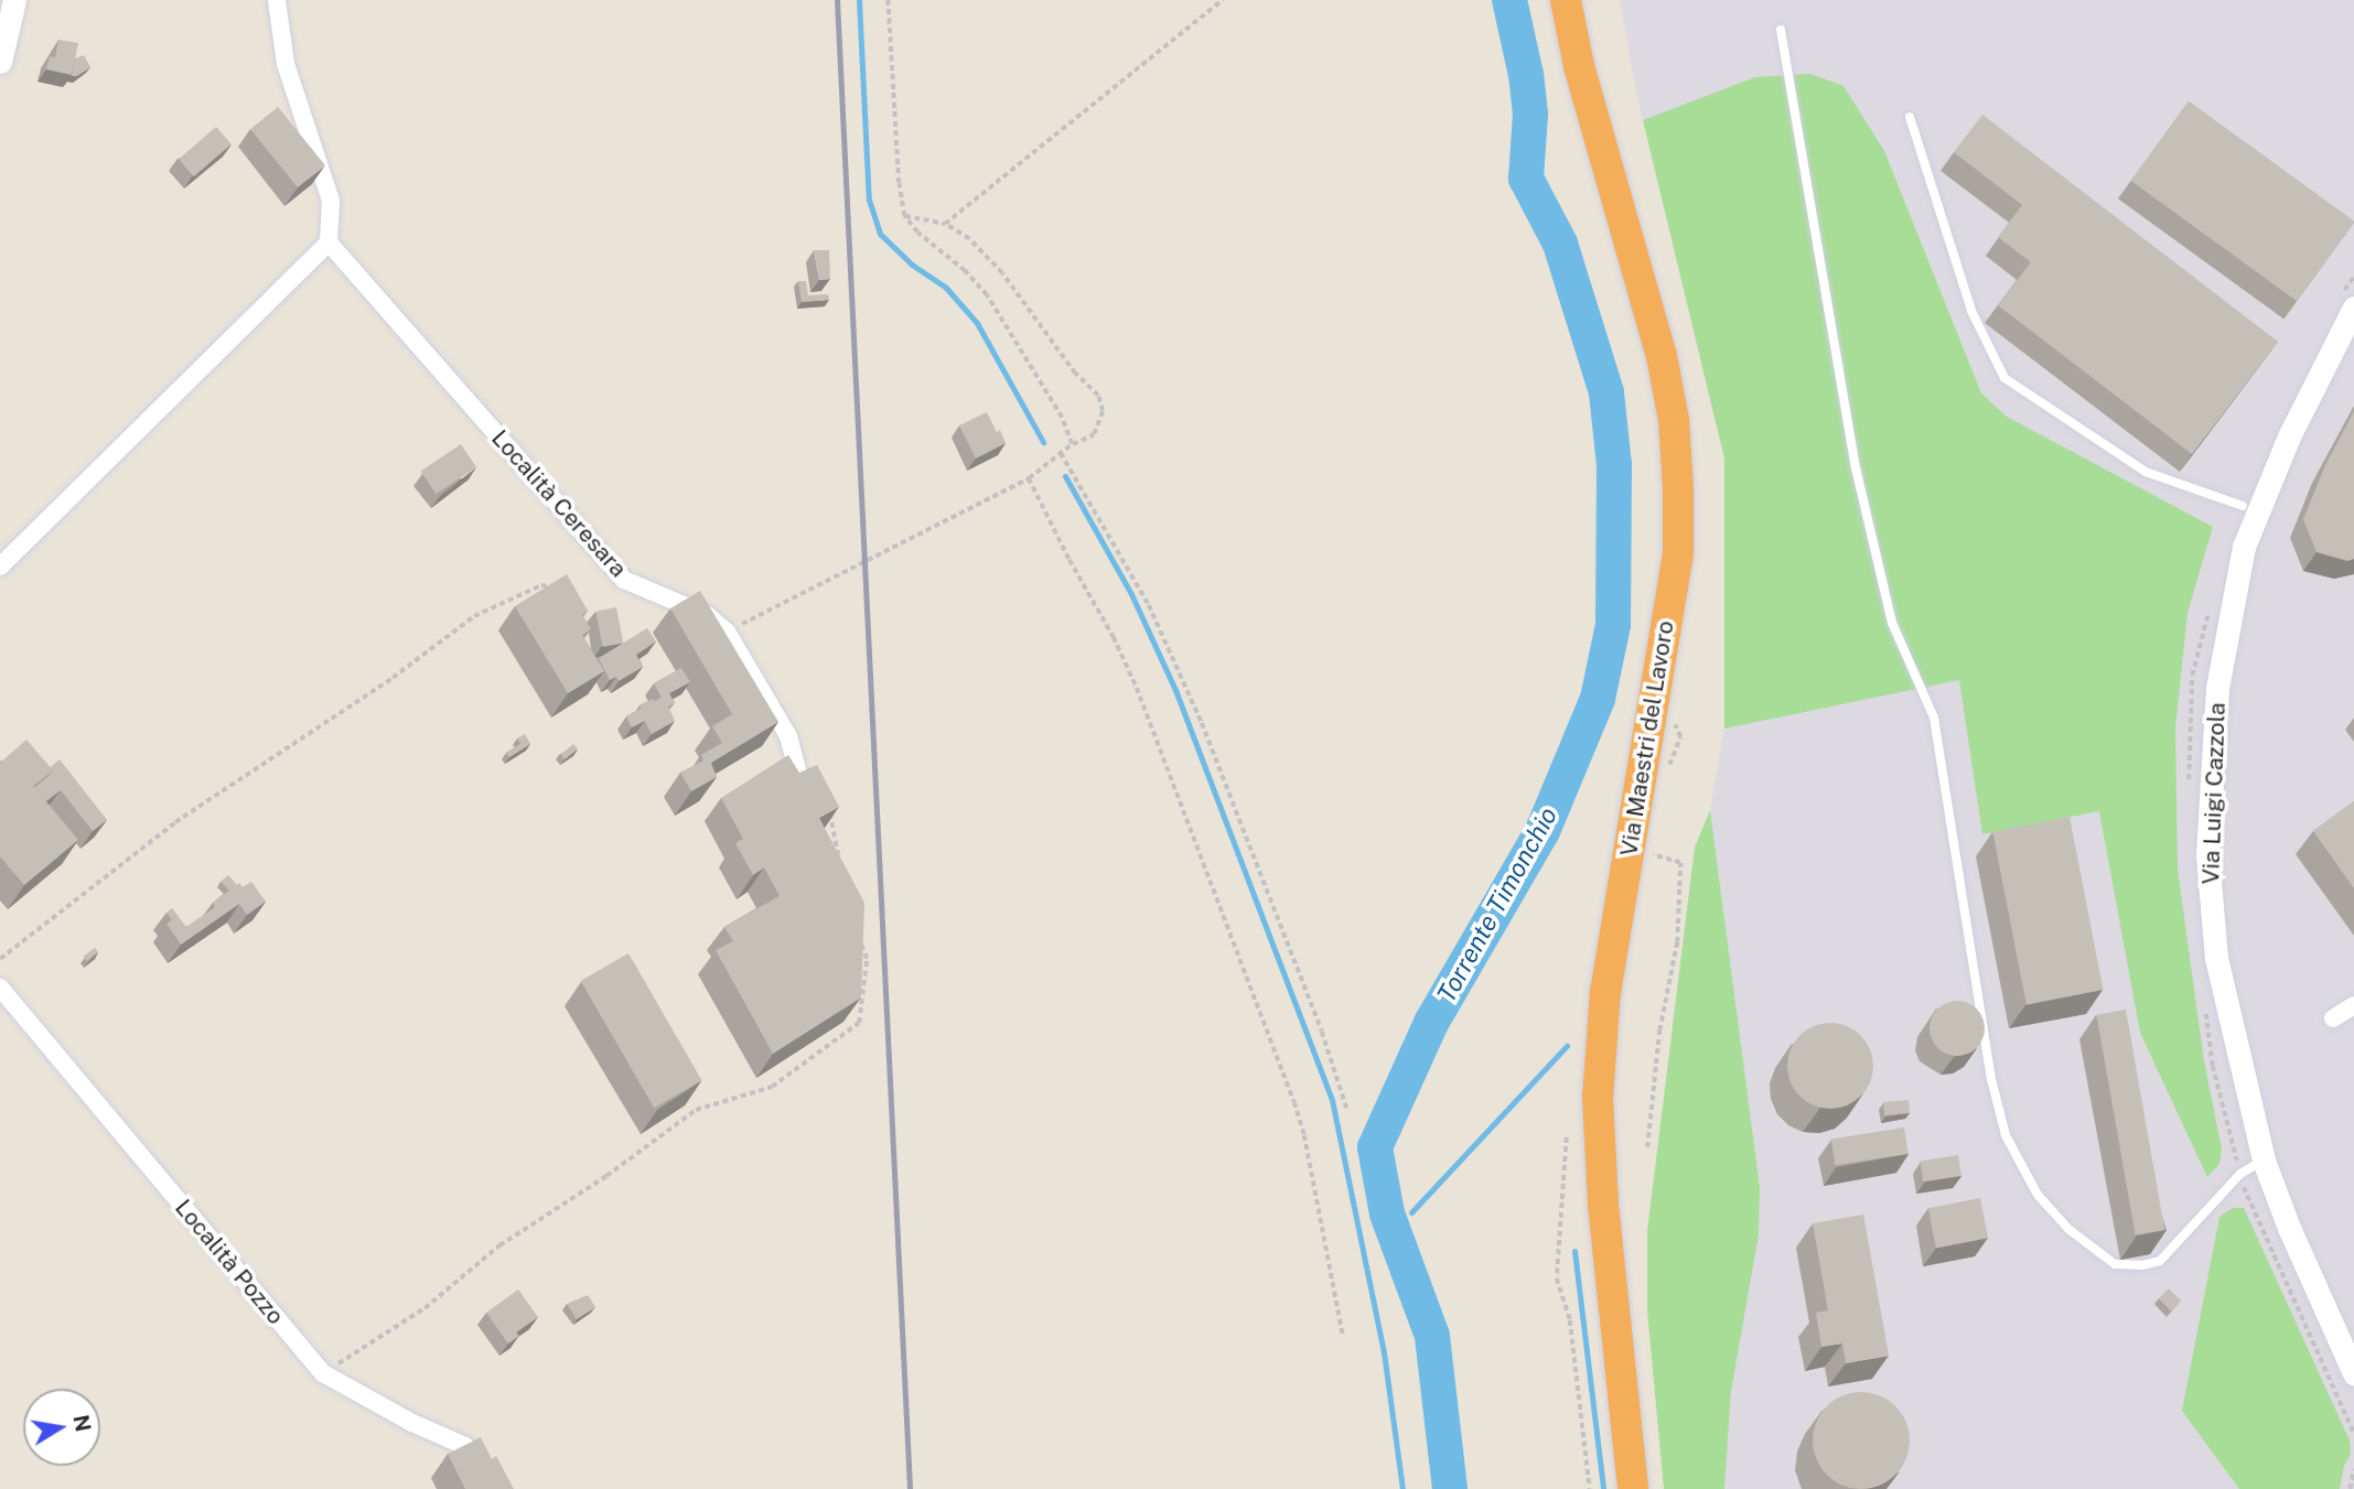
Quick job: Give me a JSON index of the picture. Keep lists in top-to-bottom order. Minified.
{"streets":{"highway":["Via Maestri del Lavoro"],"street":["Località Ceresara","Via Luigi Cazzola","Località Pozzo"]},"water":["Torrente Timonchio"],"north":"right"}
